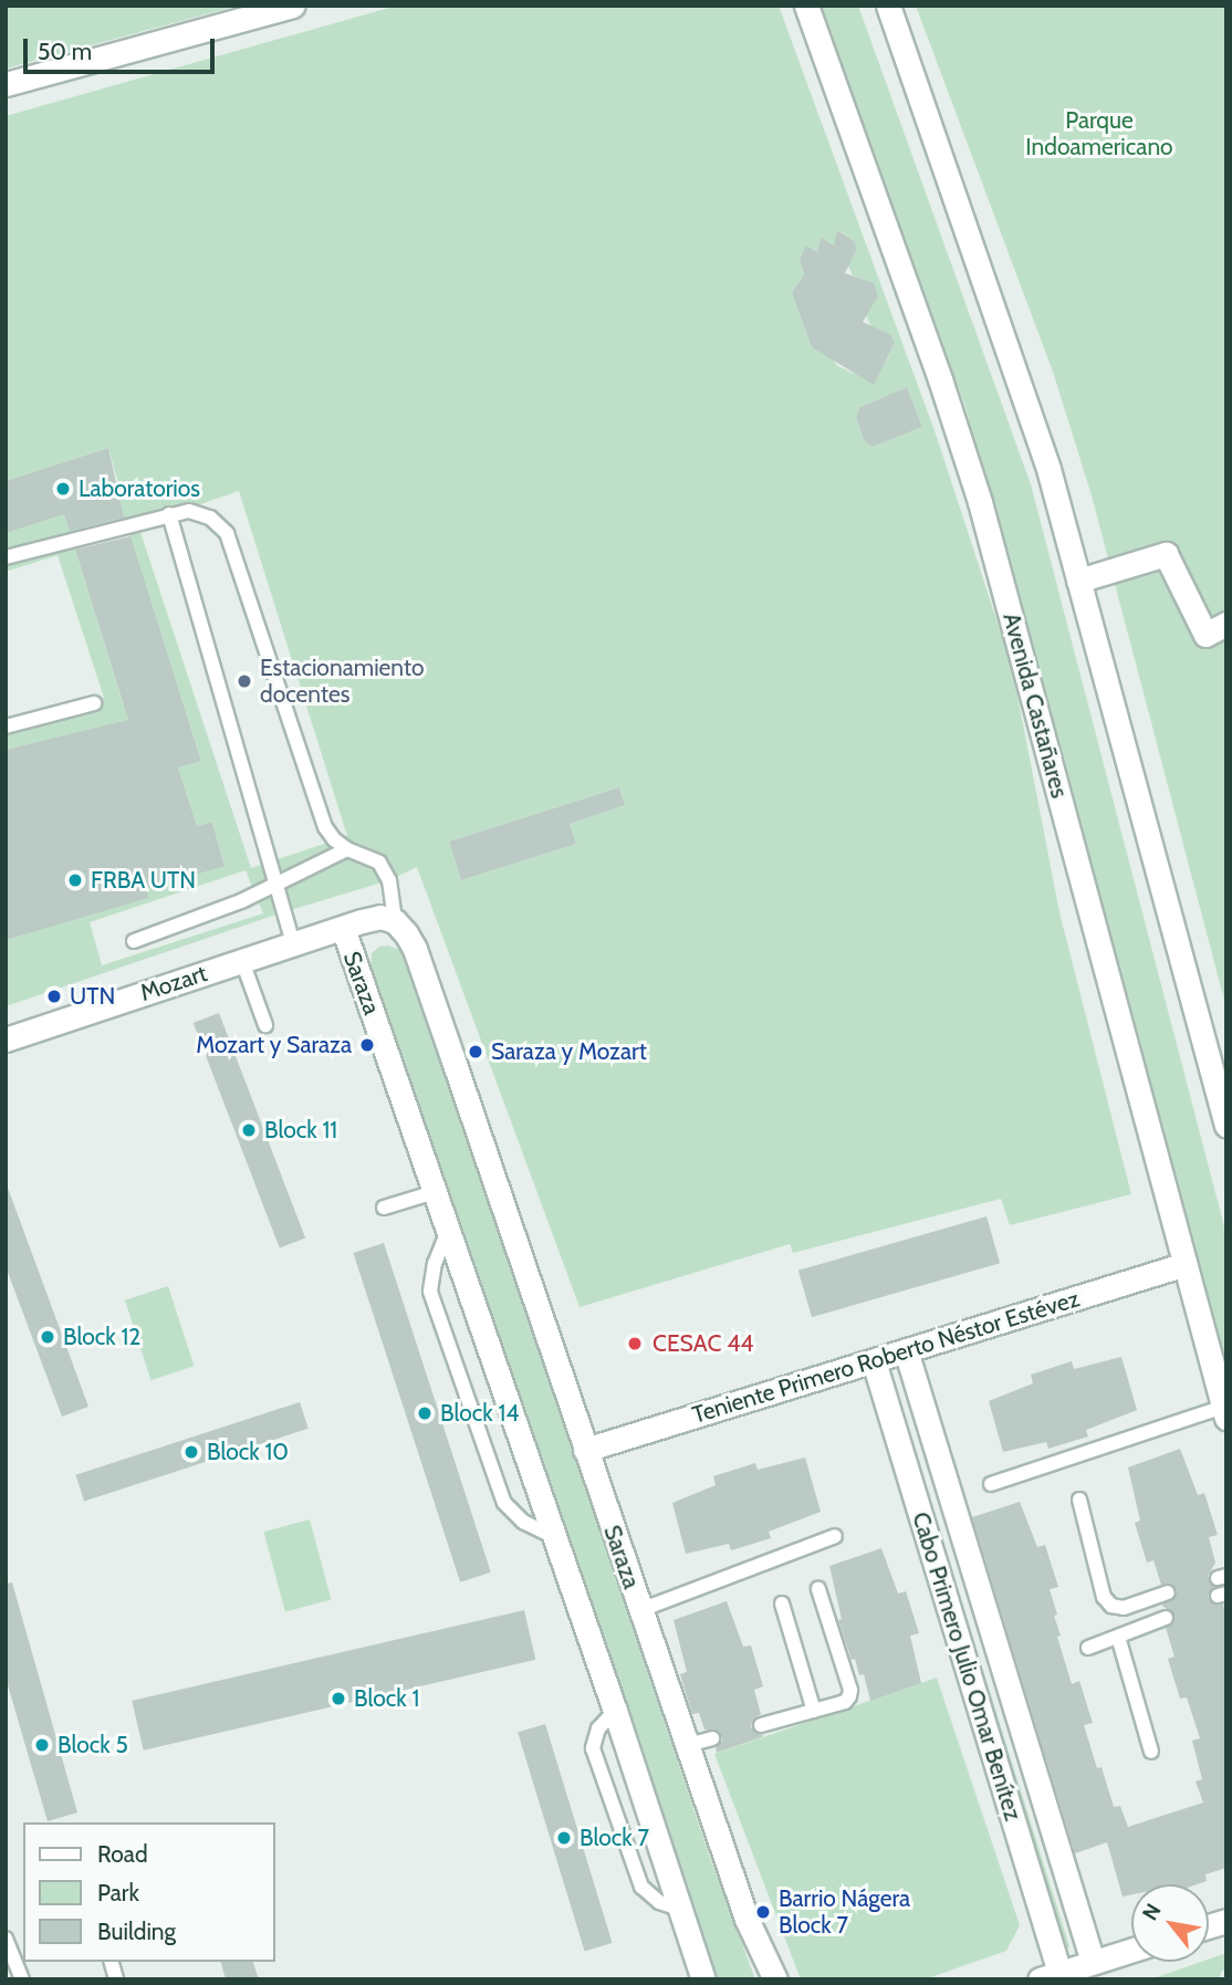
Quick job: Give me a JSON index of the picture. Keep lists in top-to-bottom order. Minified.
{"streets":{"street":["Avenida Castañares","Mozart","Saraza","Teniente Primero Roberto Néstor Estévez","Cabo Primero Julio Omar Benítez"]},"crossings":[["Avenida Castañares","Teniente Primero Roberto Néstor Estévez"],["Mozart","Saraza"],["Saraza","Teniente Primero Roberto Néstor Estévez"],["Teniente Primero Roberto Néstor Estévez","Cabo Primero Julio Omar Benítez"]],"parks":["Parque Indoamericano"],"places":["Laboratorios","Estacionamiento docentes","FRBA UTN","UTN","Mozart y Saraza","Saraza y Mozart","Block 11","Block 12","CESAC 44","Block 14","Block 10","Block 1","Block 5","Block 7","Barrio Nágera Block 7"],"legend":["Road","Park","Building"],"scale_bar":"50 m","north":"top left"}
